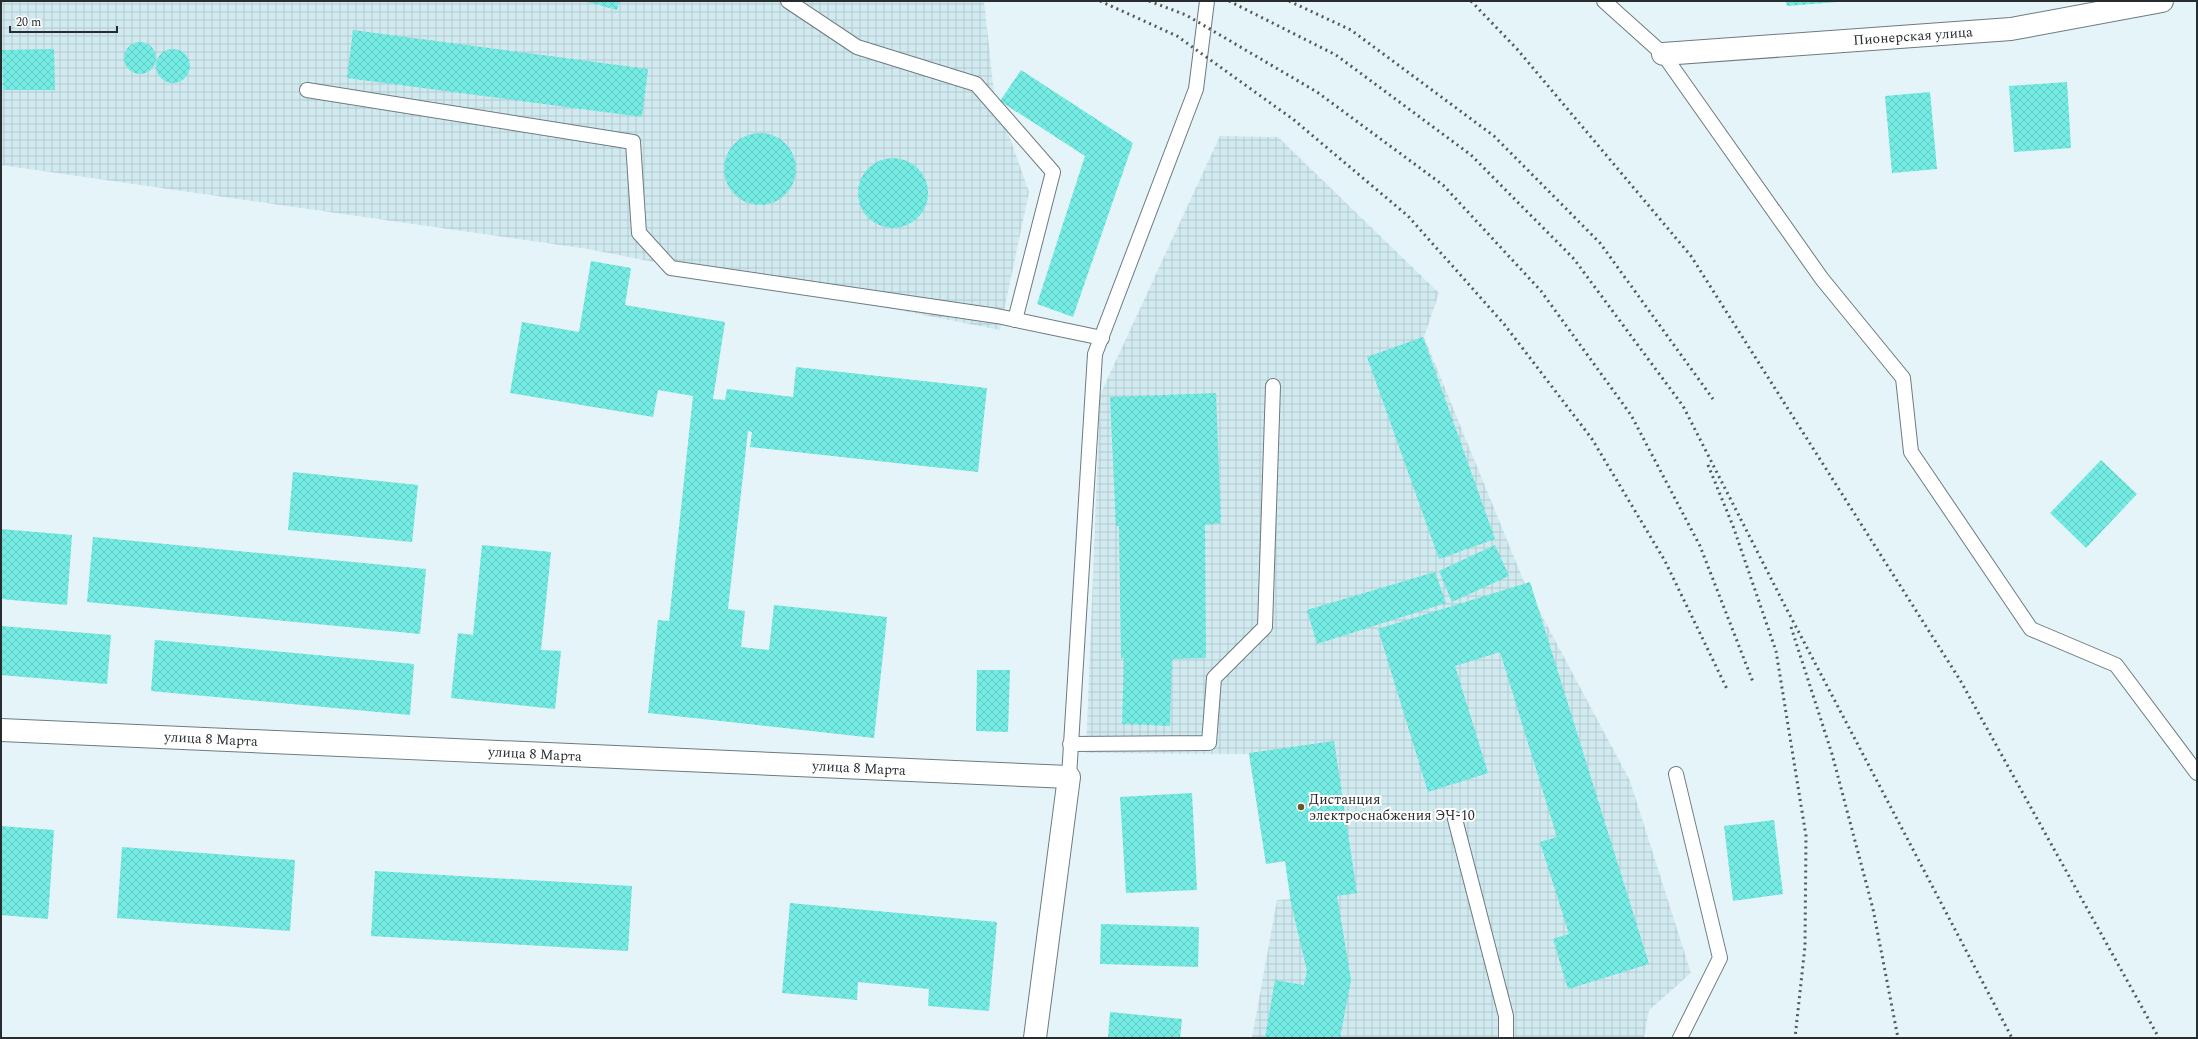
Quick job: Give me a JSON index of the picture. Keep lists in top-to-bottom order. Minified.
{"streets":{"street":["Пионерская улица","улица 8 Марта"]},"places":["Дистанция электроснабжения ЭЧ-10"],"scale_bar":"20 m"}
